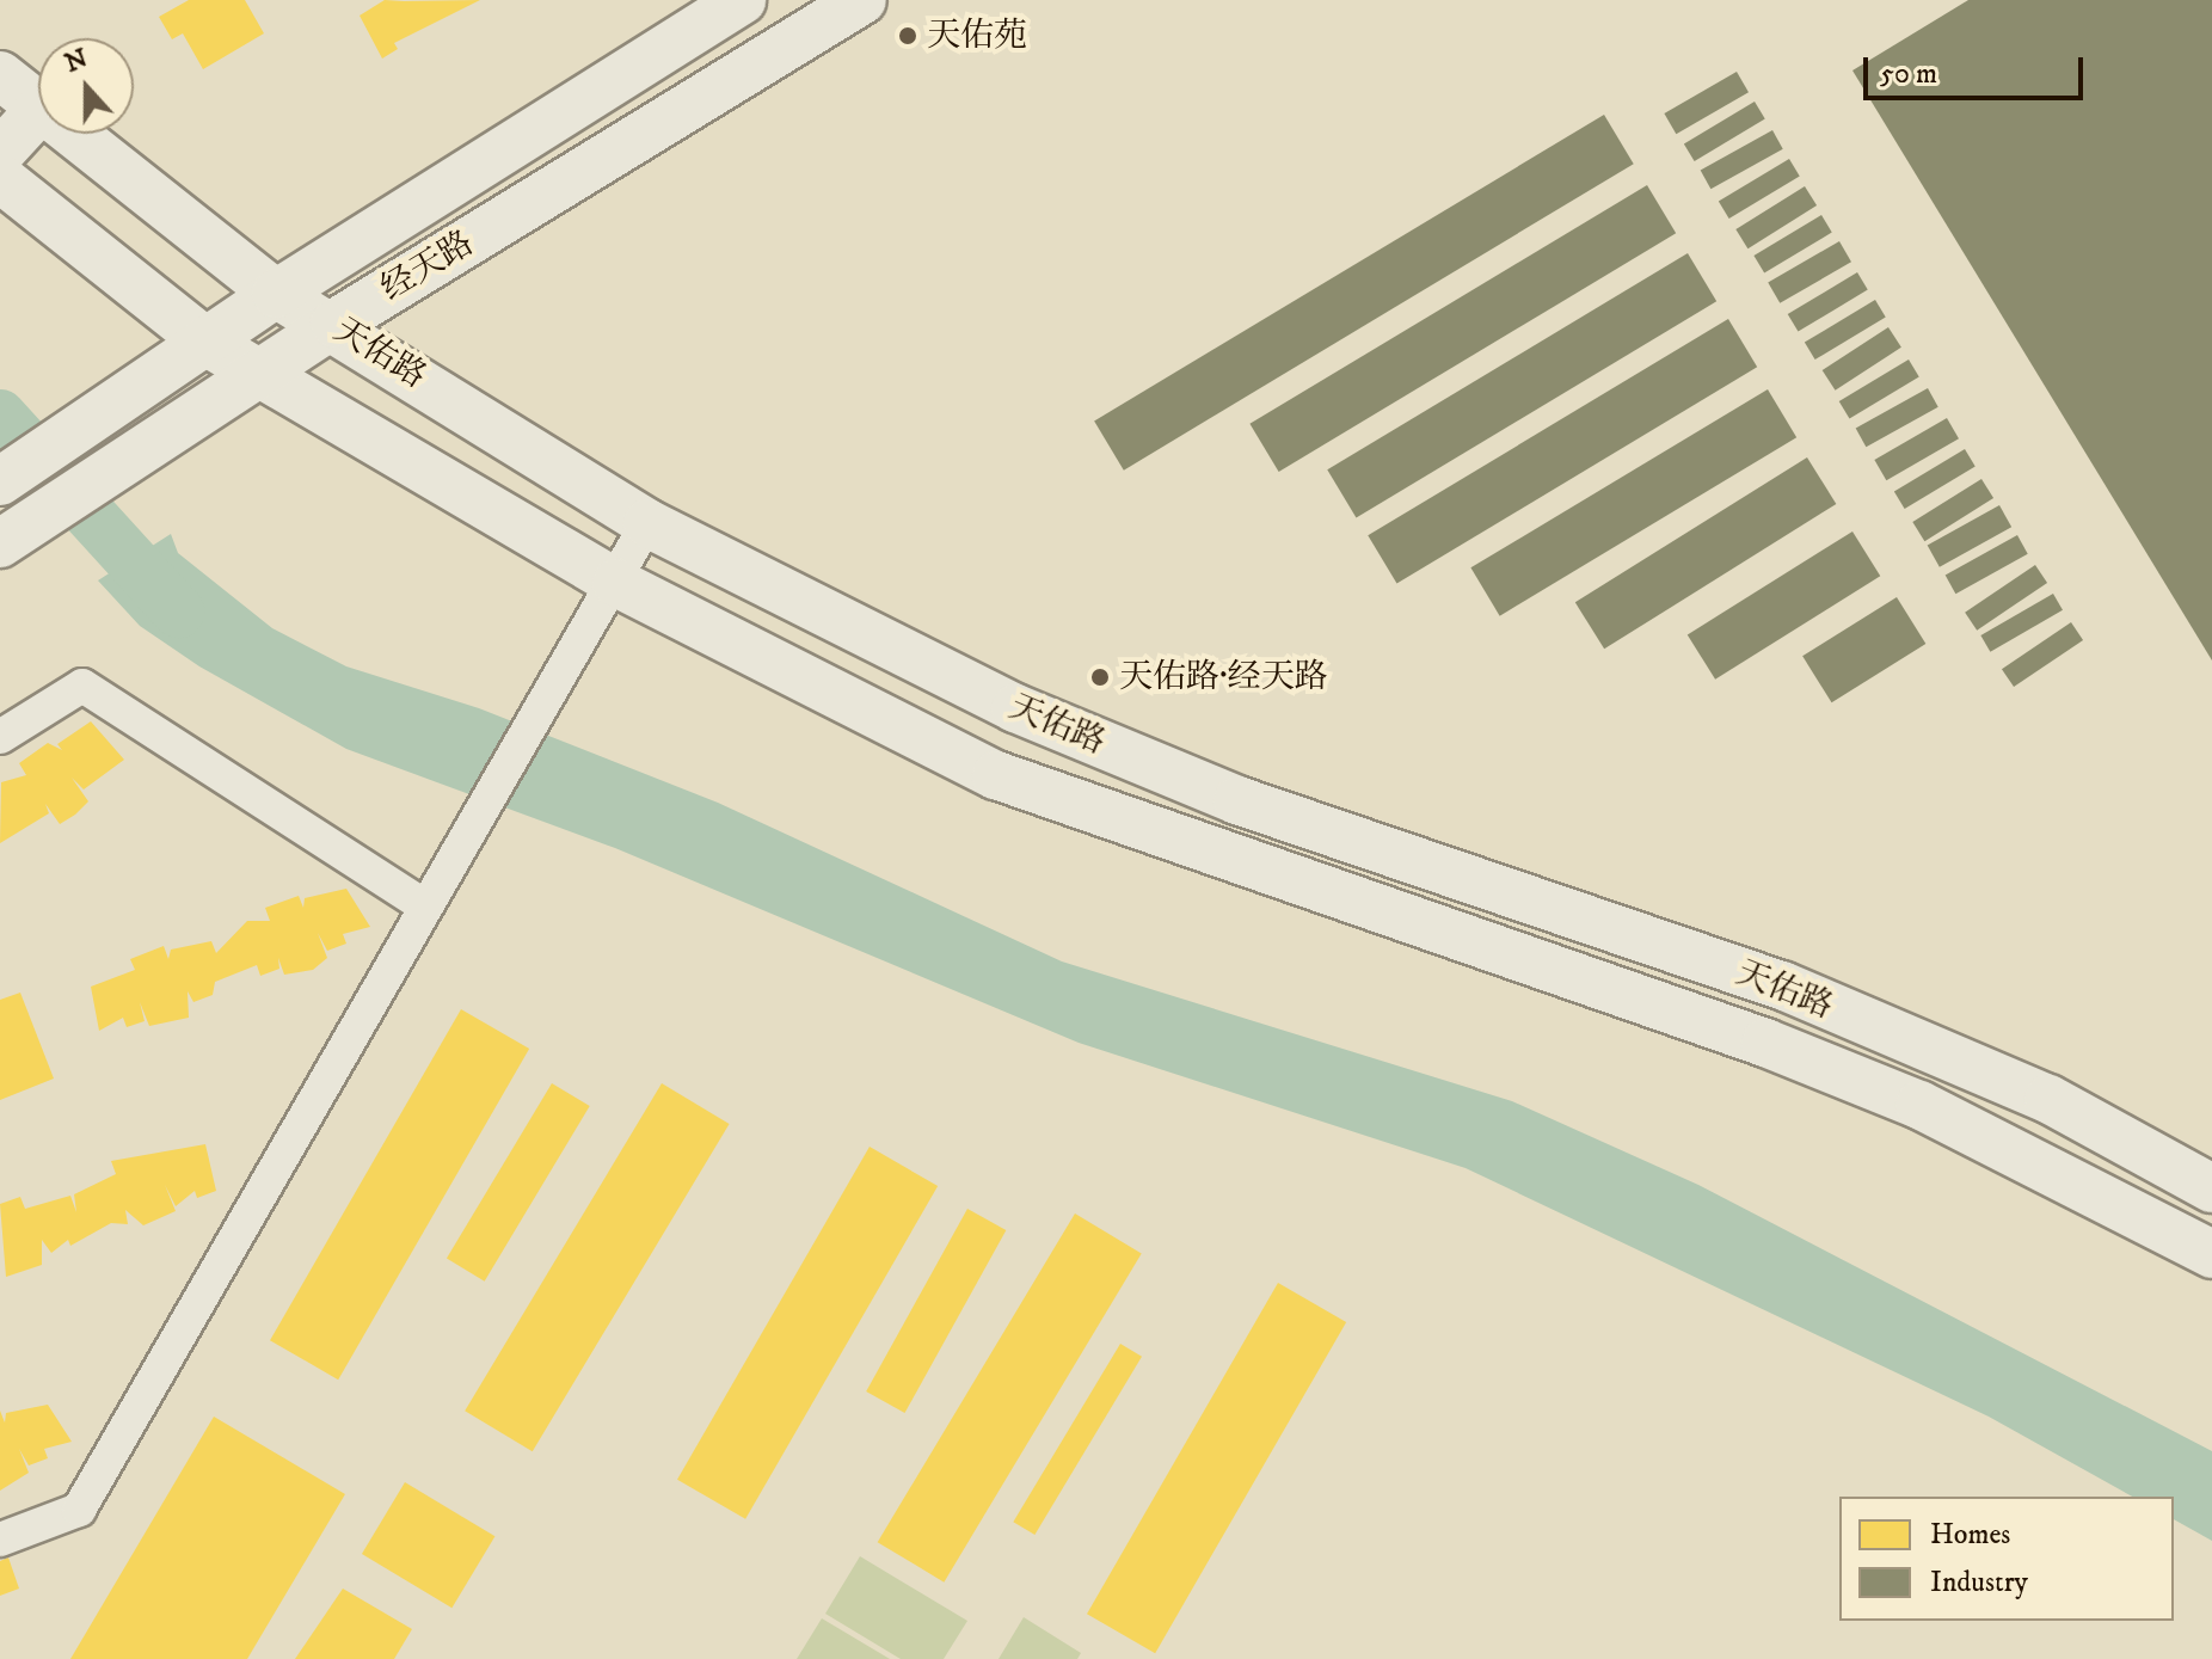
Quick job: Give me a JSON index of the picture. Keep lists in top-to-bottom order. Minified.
{"streets":{"main road":["经天路","天佑路"]},"crossings":[["经天路","天佑路"]],"places":["天佑苑","天佑路·经天路"],"legend":["Homes","Industry"],"scale_bar":"50 m","north":"top"}
